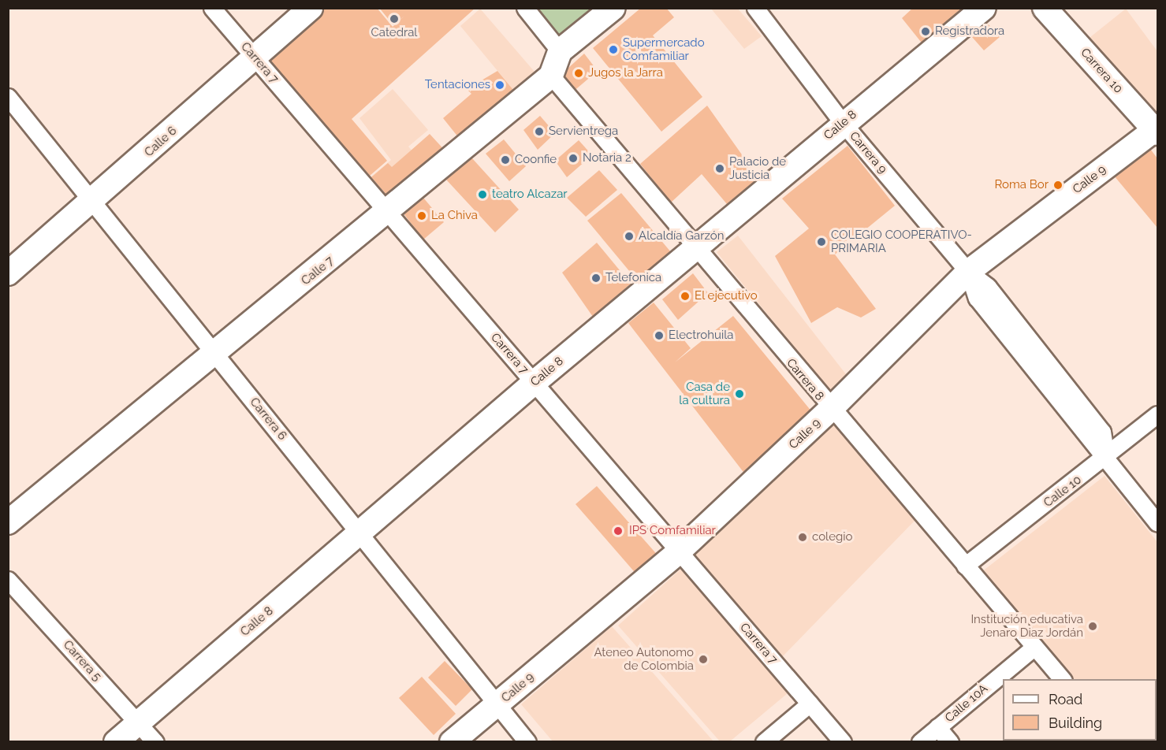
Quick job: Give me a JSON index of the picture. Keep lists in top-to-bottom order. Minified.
{"streets":{"main road":["Carrera 10","Calle 8","Calle 6","Calle 9","Calle 7"],"street":["Carrera 7","Carrera 9","Carrera 8","Carrera 6","Calle 10","Carrera 5","Calle 10A"]},"crossings":[["Carrera 7","Calle 8"],["Carrera 7","Calle 6"],["Carrera 7","Calle 9"],["Carrera 7","Calle 7"],["Carrera 10","Calle 9"],["Calle 8","Carrera 9"],["Calle 8","Carrera 8"],["Calle 8","Carrera 6"],["Calle 8","Carrera 5"],["Calle 6","Carrera 6"],["Carrera 9","Calle 9"],["Carrera 9","Calle 10"],["Calle 9","Carrera 8"],["Calle 9","Carrera 6"],["Calle 7","Carrera 8"],["Calle 7","Carrera 6"],["Carrera 8","Calle 10"],["Carrera 8","Calle 10A"]],"places":["Catedral","Registradora","Supermercado Comfamiliar","Jugos la Jarra","Tentaciones","Servientrega","Notaria 2","Coonfie","Palacio de Justicia","Roma Bor","teatro Alcazar","La Chiva","Alcaldía Garzón","COLEGIO COOPERATIVO- PRIMARIA","Telefonica","El ejecutivo","Electrohuila","Casa de la cultura","IPS Comfamiliar","colegio","Institución educativa Jenaro Diaz Jordán","Ateneo Autonomo de Colombia"],"legend":["Road","Building"]}
